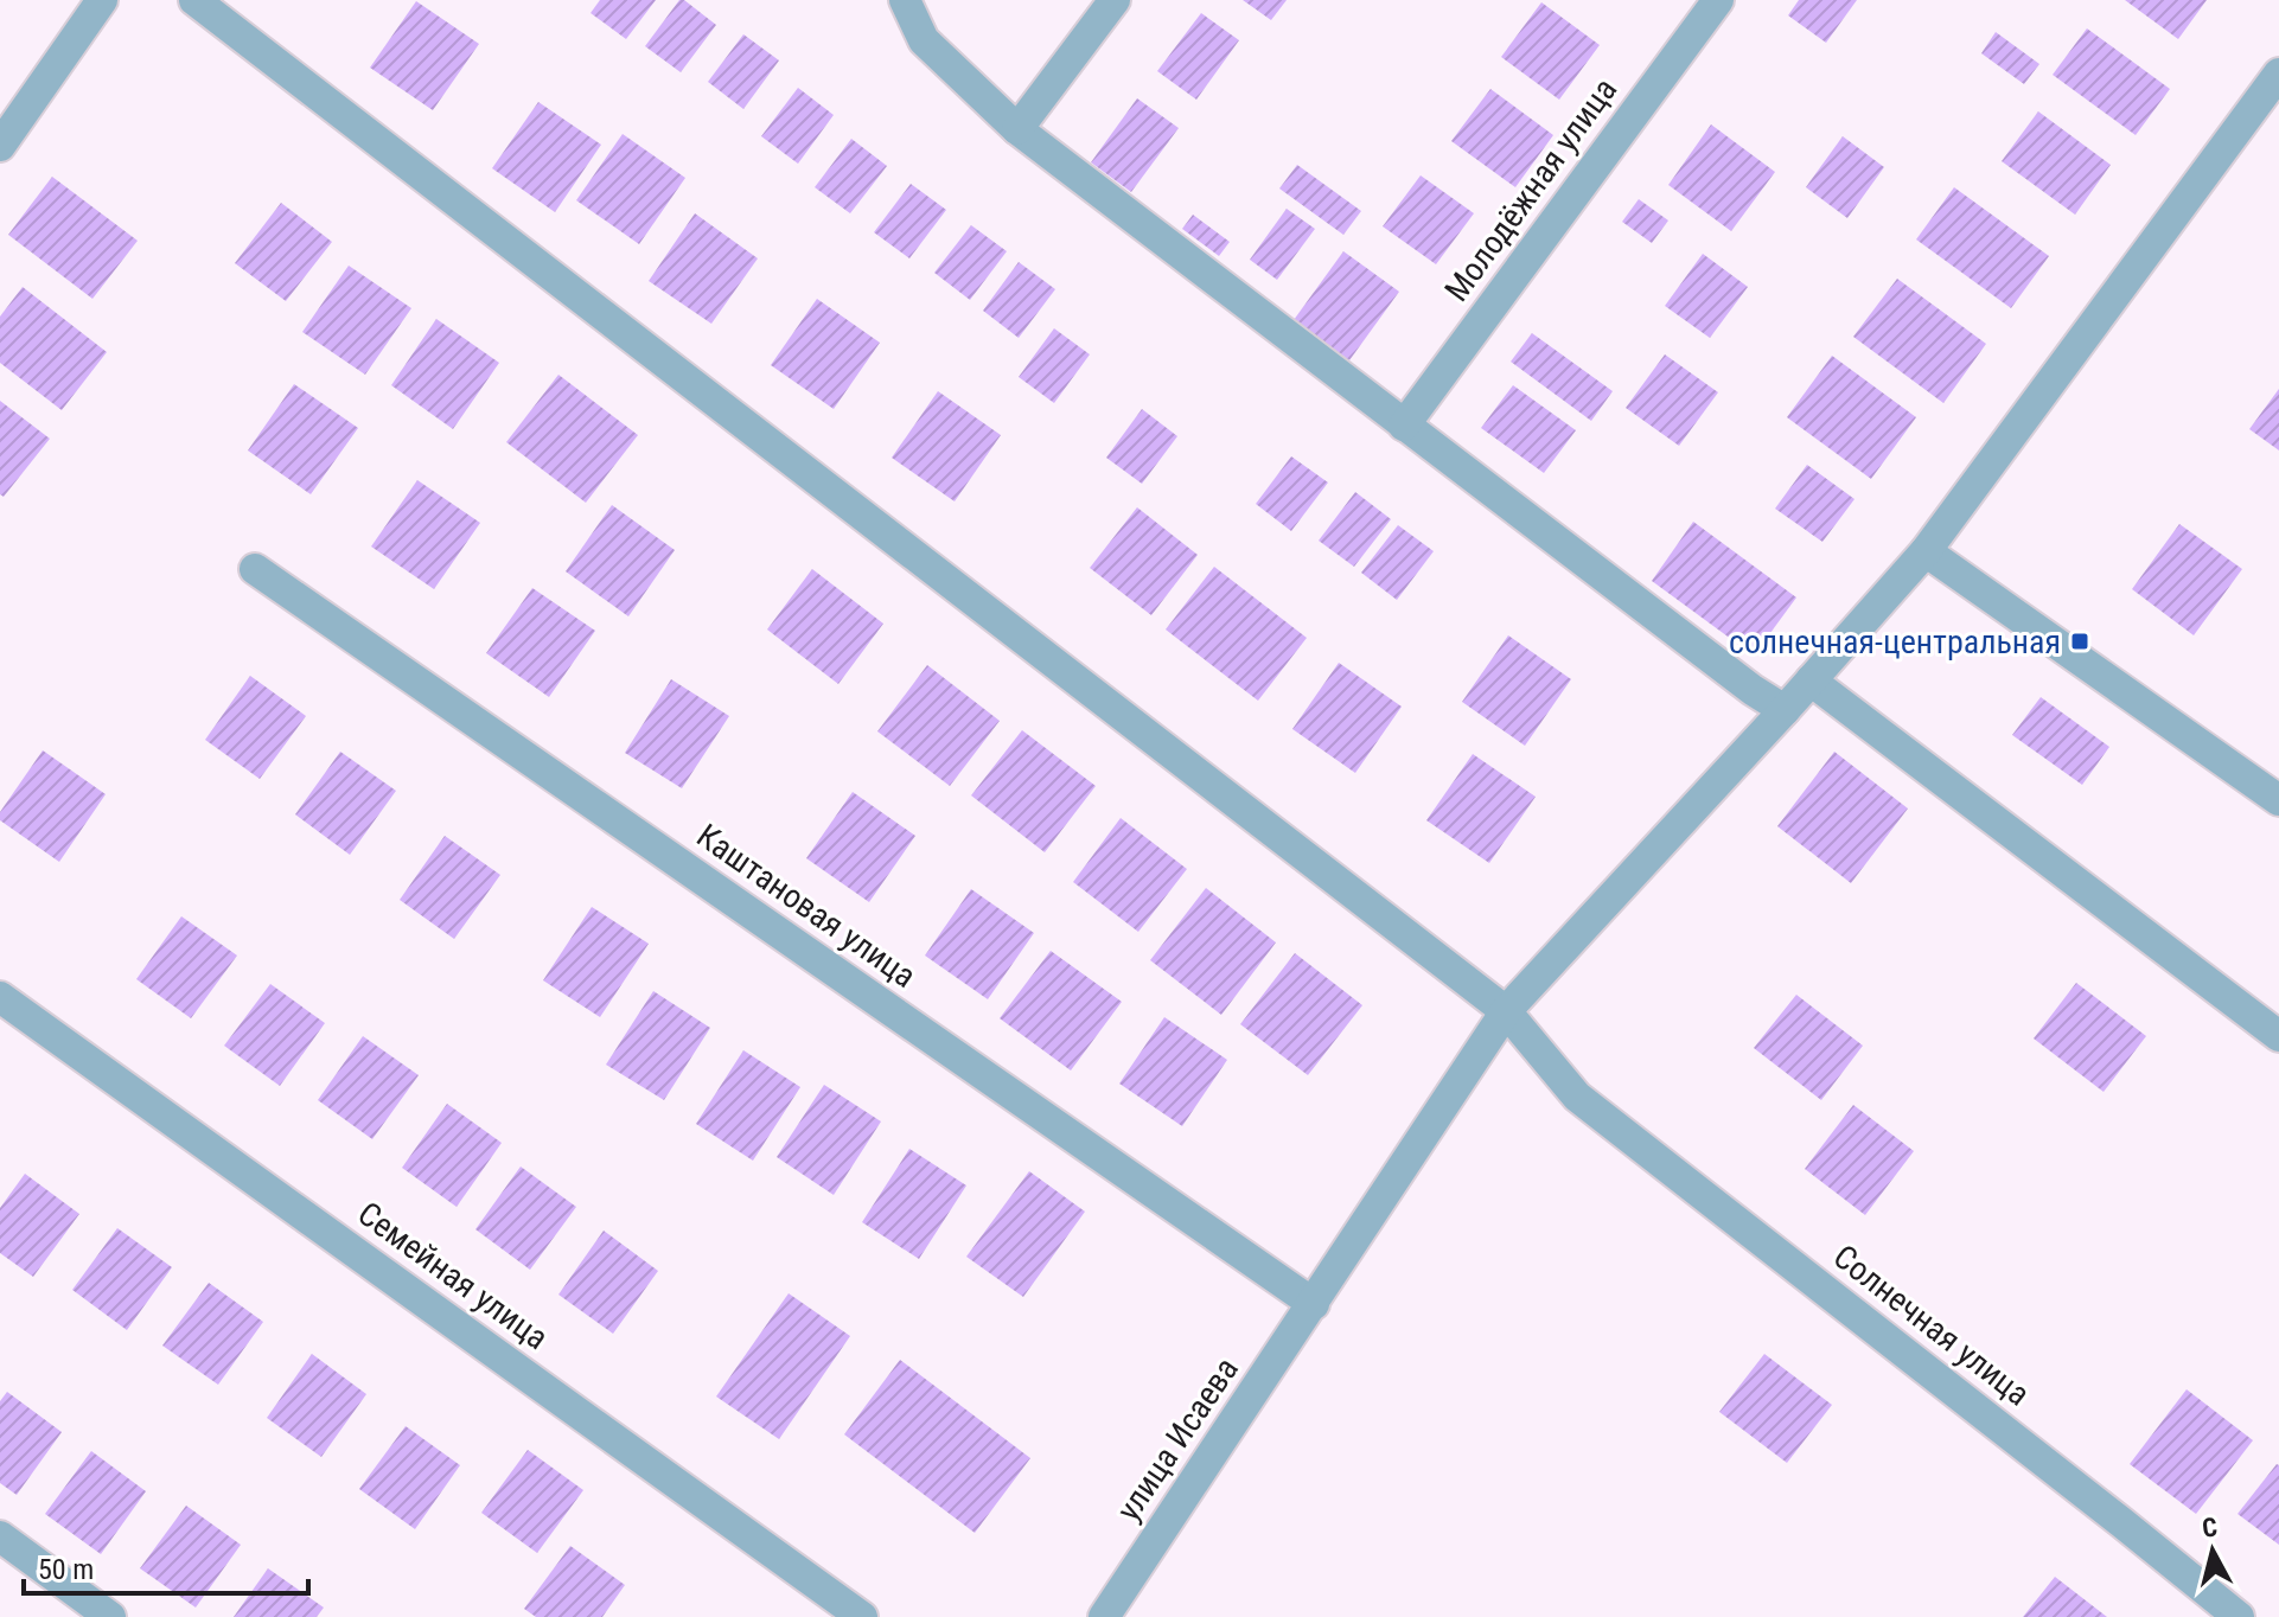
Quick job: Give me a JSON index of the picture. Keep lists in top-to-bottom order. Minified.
{"streets":{"street":["Молодёжная улица","Каштановая улица","Семейная улица","Солнечная улица","улица Исаева"]},"crossings":[["Каштановая улица","улица Исаева"],["Солнечная улица","улица Исаева"]],"places":{"transit":["солнечная-центральная"]},"scale_bar":"50 m","north":"top"}
